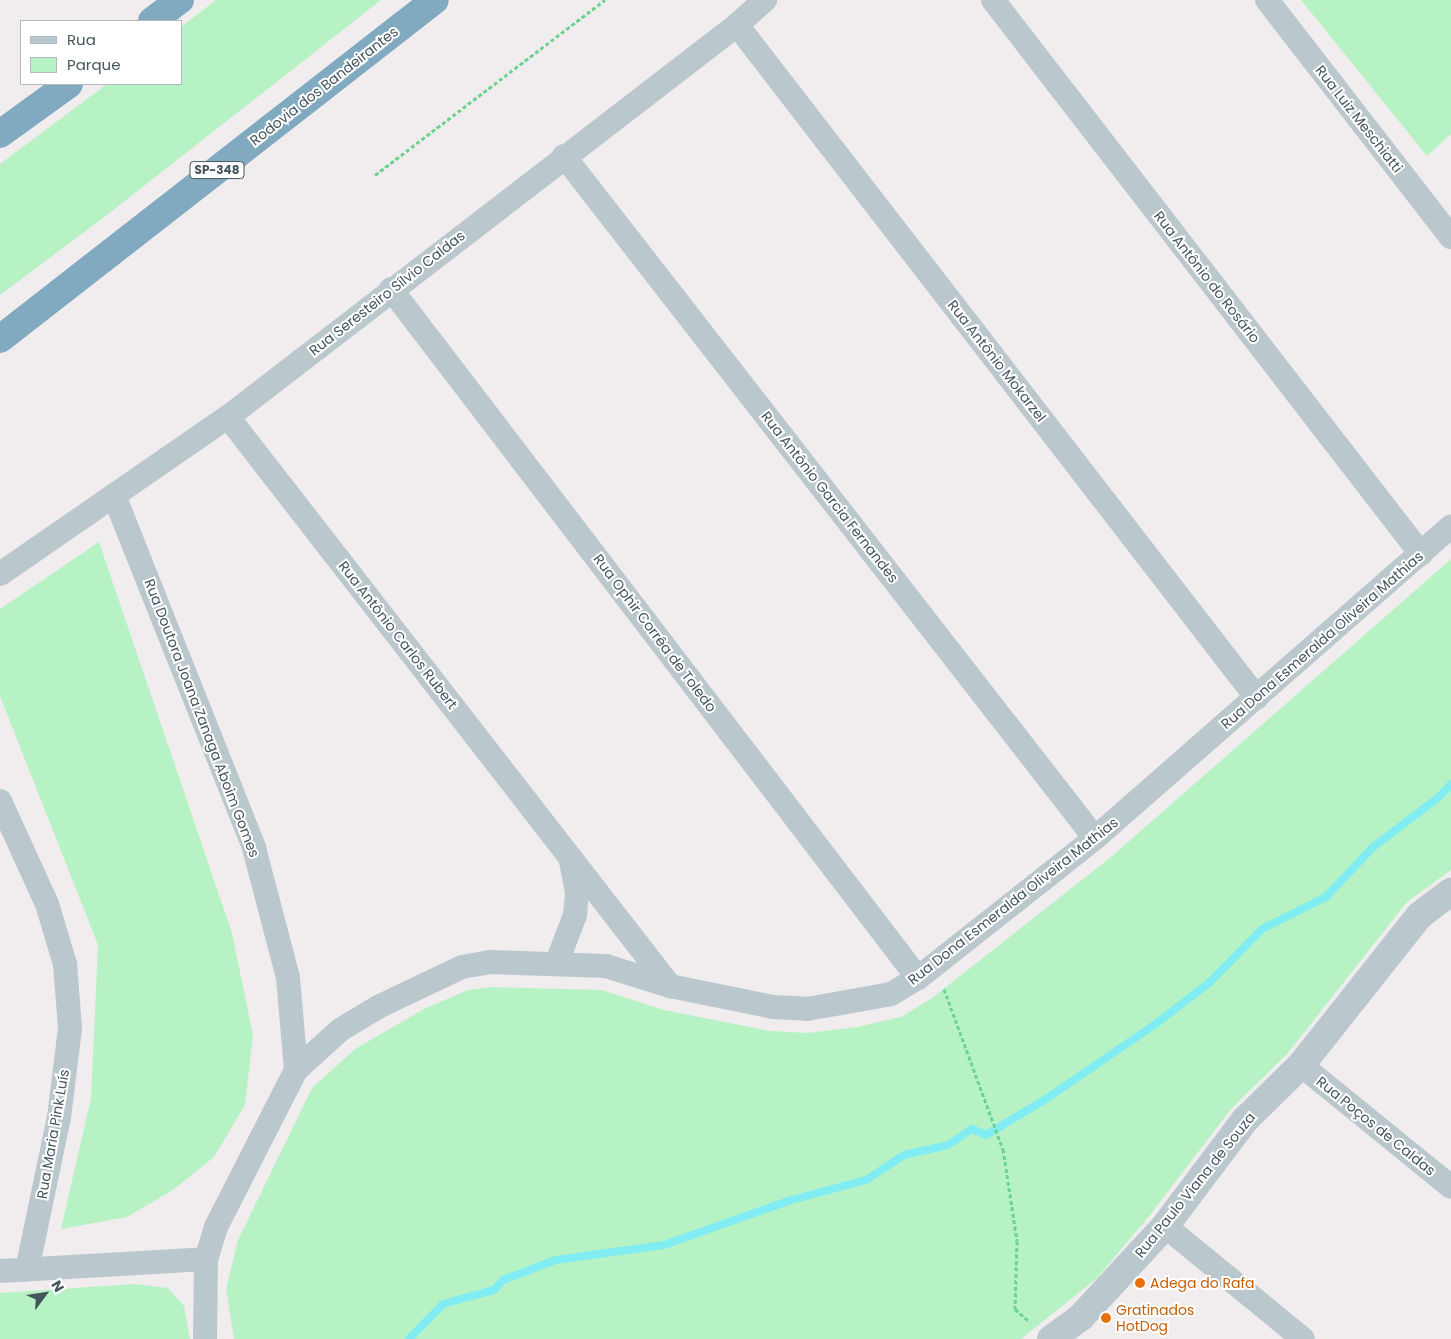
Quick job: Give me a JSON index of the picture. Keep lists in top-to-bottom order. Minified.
{"streets":{"highway":["Rodovia dos Bandeirantes","SP-348"],"street":["Rua Luiz Meschiatti","Rua Antônio do Rosário","Rua Seresteiro Sílvio Caldas","Rua Antônio Mokarzel","Rua Antônio Garcia Fernandes","Rua Ophir Corrêa de Toledo","Rua Antônio Carlos Rubert","Rua Dona Esmeralda Oliveira Mathias","Rua Doutora Joana Zanaga Aboim Gomes","Rua Poços de Caldas","Rua Maria Pink Luís","Rua Paulo Viana de Souza"]},"crossings":[["Rua Antônio do Rosário","Rua Dona Esmeralda Oliveira Mathias"],["Rua Seresteiro Sílvio Caldas","Rua Antônio Mokarzel"],["Rua Seresteiro Sílvio Caldas","Rua Antônio Garcia Fernandes"],["Rua Seresteiro Sílvio Caldas","Rua Ophir Corrêa de Toledo"],["Rua Seresteiro Sílvio Caldas","Rua Antônio Carlos Rubert"],["Rua Seresteiro Sílvio Caldas","Rua Doutora Joana Zanaga Aboim Gomes"],["Rua Antônio Mokarzel","Rua Dona Esmeralda Oliveira Mathias"],["Rua Antônio Garcia Fernandes","Rua Dona Esmeralda Oliveira Mathias"],["Rua Ophir Corrêa de Toledo","Rua Dona Esmeralda Oliveira Mathias"],["Rua Antônio Carlos Rubert","Rua Dona Esmeralda Oliveira Mathias"],["Rua Dona Esmeralda Oliveira Mathias","Rua Doutora Joana Zanaga Aboim Gomes"],["Rua Poços de Caldas","Rua Paulo Viana de Souza"]],"places":["Adega do Rafa","Gratinados HotDog"],"legend":["Rua","Parque"],"north":"top right"}
